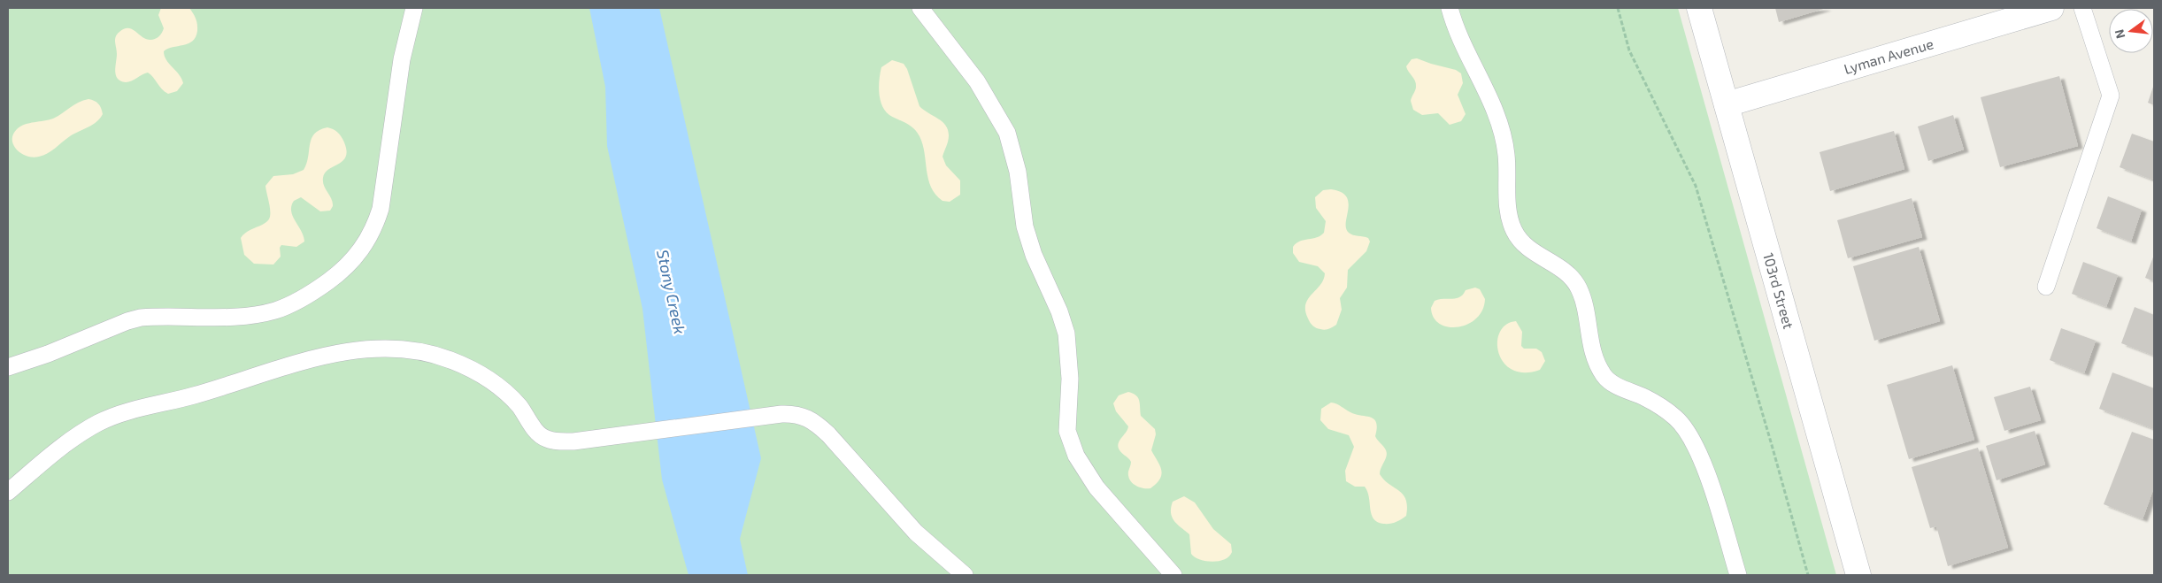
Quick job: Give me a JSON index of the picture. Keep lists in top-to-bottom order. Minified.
{"streets":{"street":["Lyman Avenue","103rd Street"]},"crossings":[["Lyman Avenue","103rd Street"]],"water":["Stony Creek"],"north":"left"}
